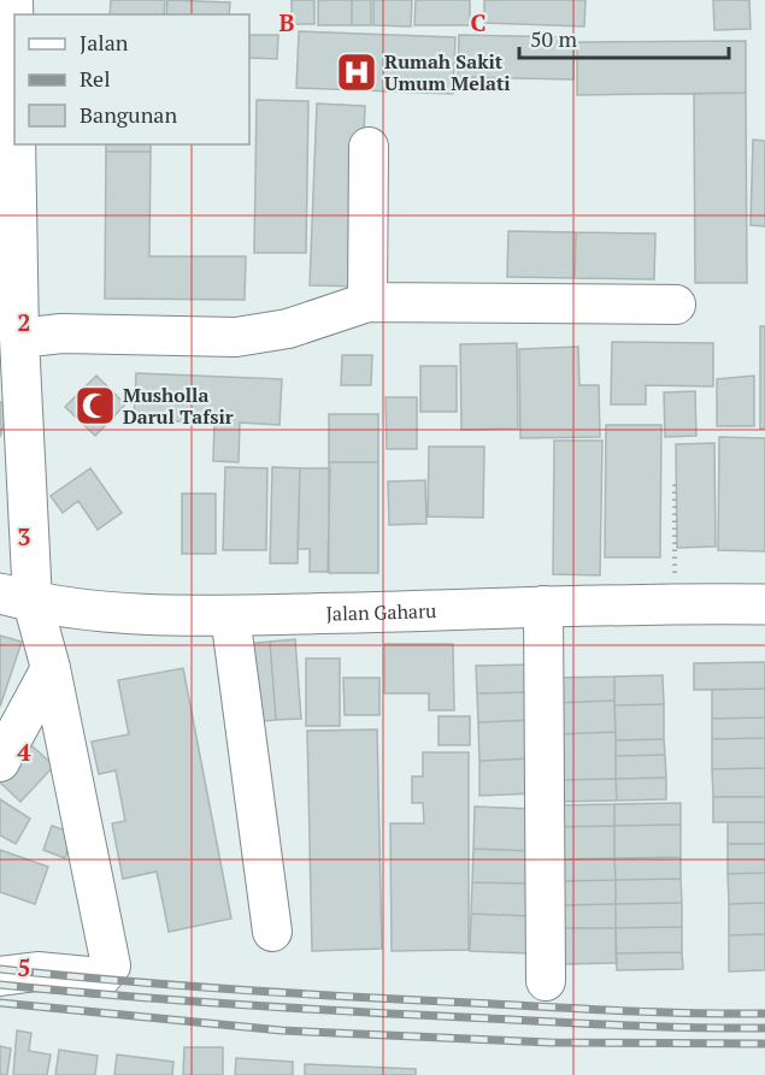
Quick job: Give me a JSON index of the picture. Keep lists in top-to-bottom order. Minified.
{"streets":{"main road":["Jalan Gaharu"]},"places":{"hospital":["Rumah Sakit Umum Melati"],"mosque":["Musholla Darul Tafsir"]},"legend":["Jalan","Rel","Bangunan"],"scale_bar":"50 m","grid":{"columns":["B","C"],"rows":["2","3","4","5"]}}
